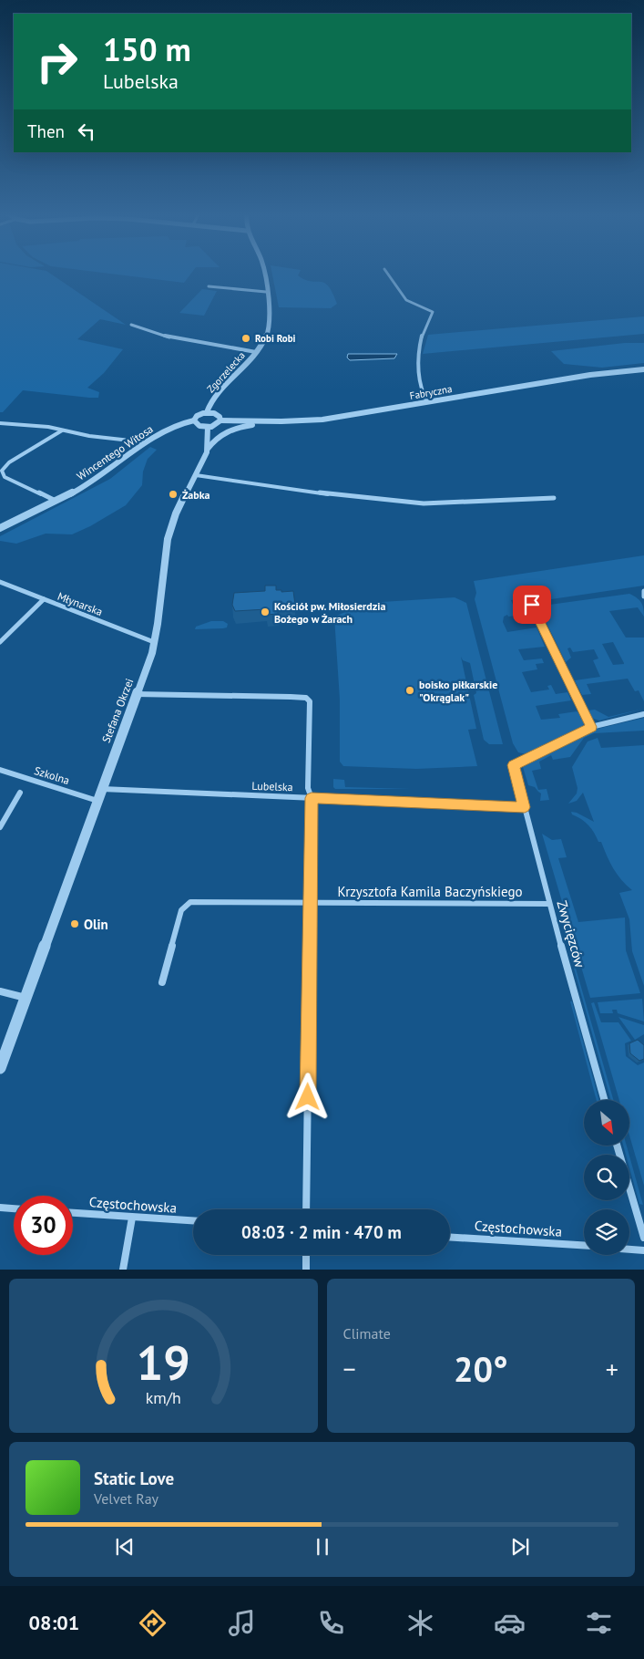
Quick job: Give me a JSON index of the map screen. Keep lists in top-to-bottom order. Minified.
{"streets":{"street":["Zgorzelecka","Fabryczna","Wincentego Witosa","Młynarska","Stefana Okrzei","Szkolna","Lubelska","Krzysztofa Kamila Baczyńskiego","Zwycięzców","Częstochowska"]},"crossings":[["Zgorzelecka","Wincentego Witosa"],["Młynarska","Stefana Okrzei"],["Stefana Okrzei","Szkolna"],["Stefana Okrzei","Lubelska"],["Lubelska","Zwycięzców"],["Krzysztofa Kamila Baczyńskiego","Zwycięzców"]],"places":["Robi Robi","Żabka","Kościół pw. Miłosierdzia Bożego w Żarach","boisko piłkarskie \"Okrąglak\"","Olin"],"north":"bottom right","page":{"turn":["150 m","Lubelska"],"then":"Then","limit":"30","trip":"08:03 · 2 min · 470 m","tile":"Climate","heat":["−","20°","+"],"song":["Static Love","Velvet Ray"],"tabs":"08:01","gauge":["19","km/h"]}}
